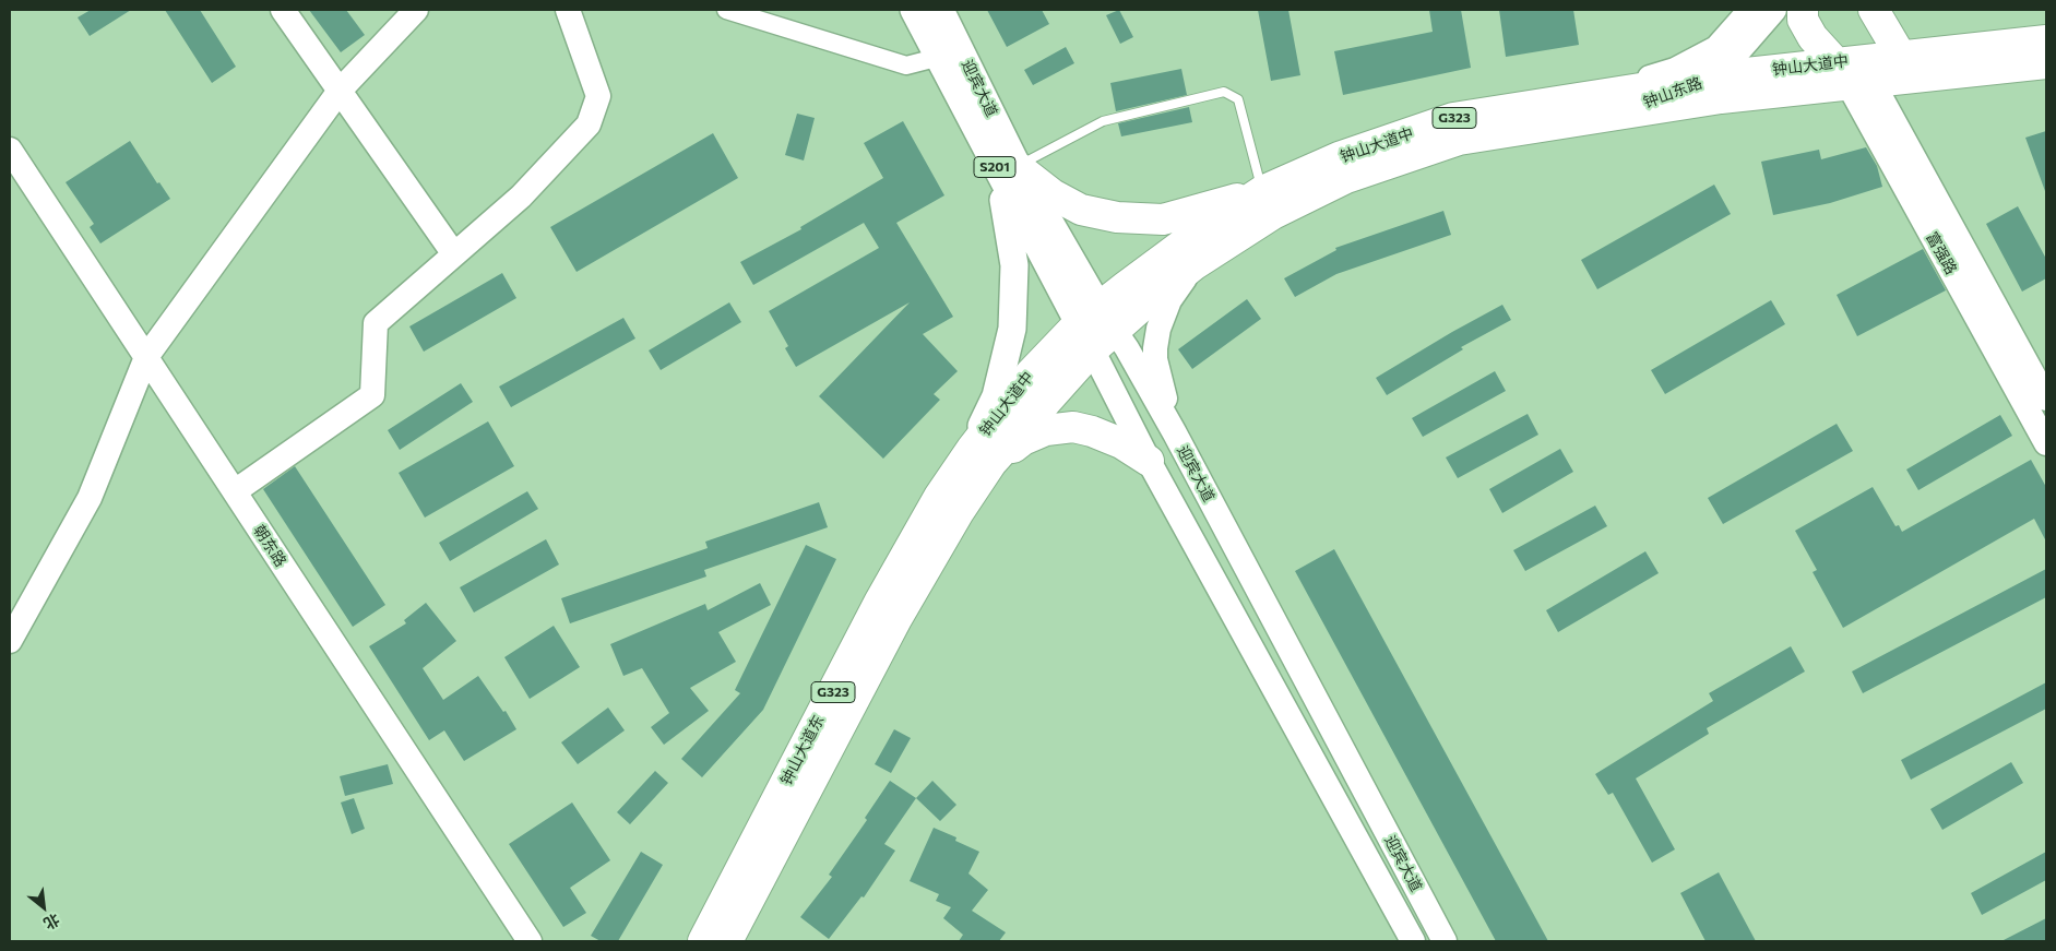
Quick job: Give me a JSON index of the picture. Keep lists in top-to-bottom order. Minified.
{"streets":{"highway":["钟山大道中","G323","钟山大道东"],"main road":["迎宾大道","S201"],"street":["钟山东路","富强路","朝东路"]},"crossings":[["钟山大道中","迎宾大道"],["钟山大道中","钟山东路"],["钟山大道中","富强路"],["钟山大道中","钟山大道东"]],"north":"bottom right"}
